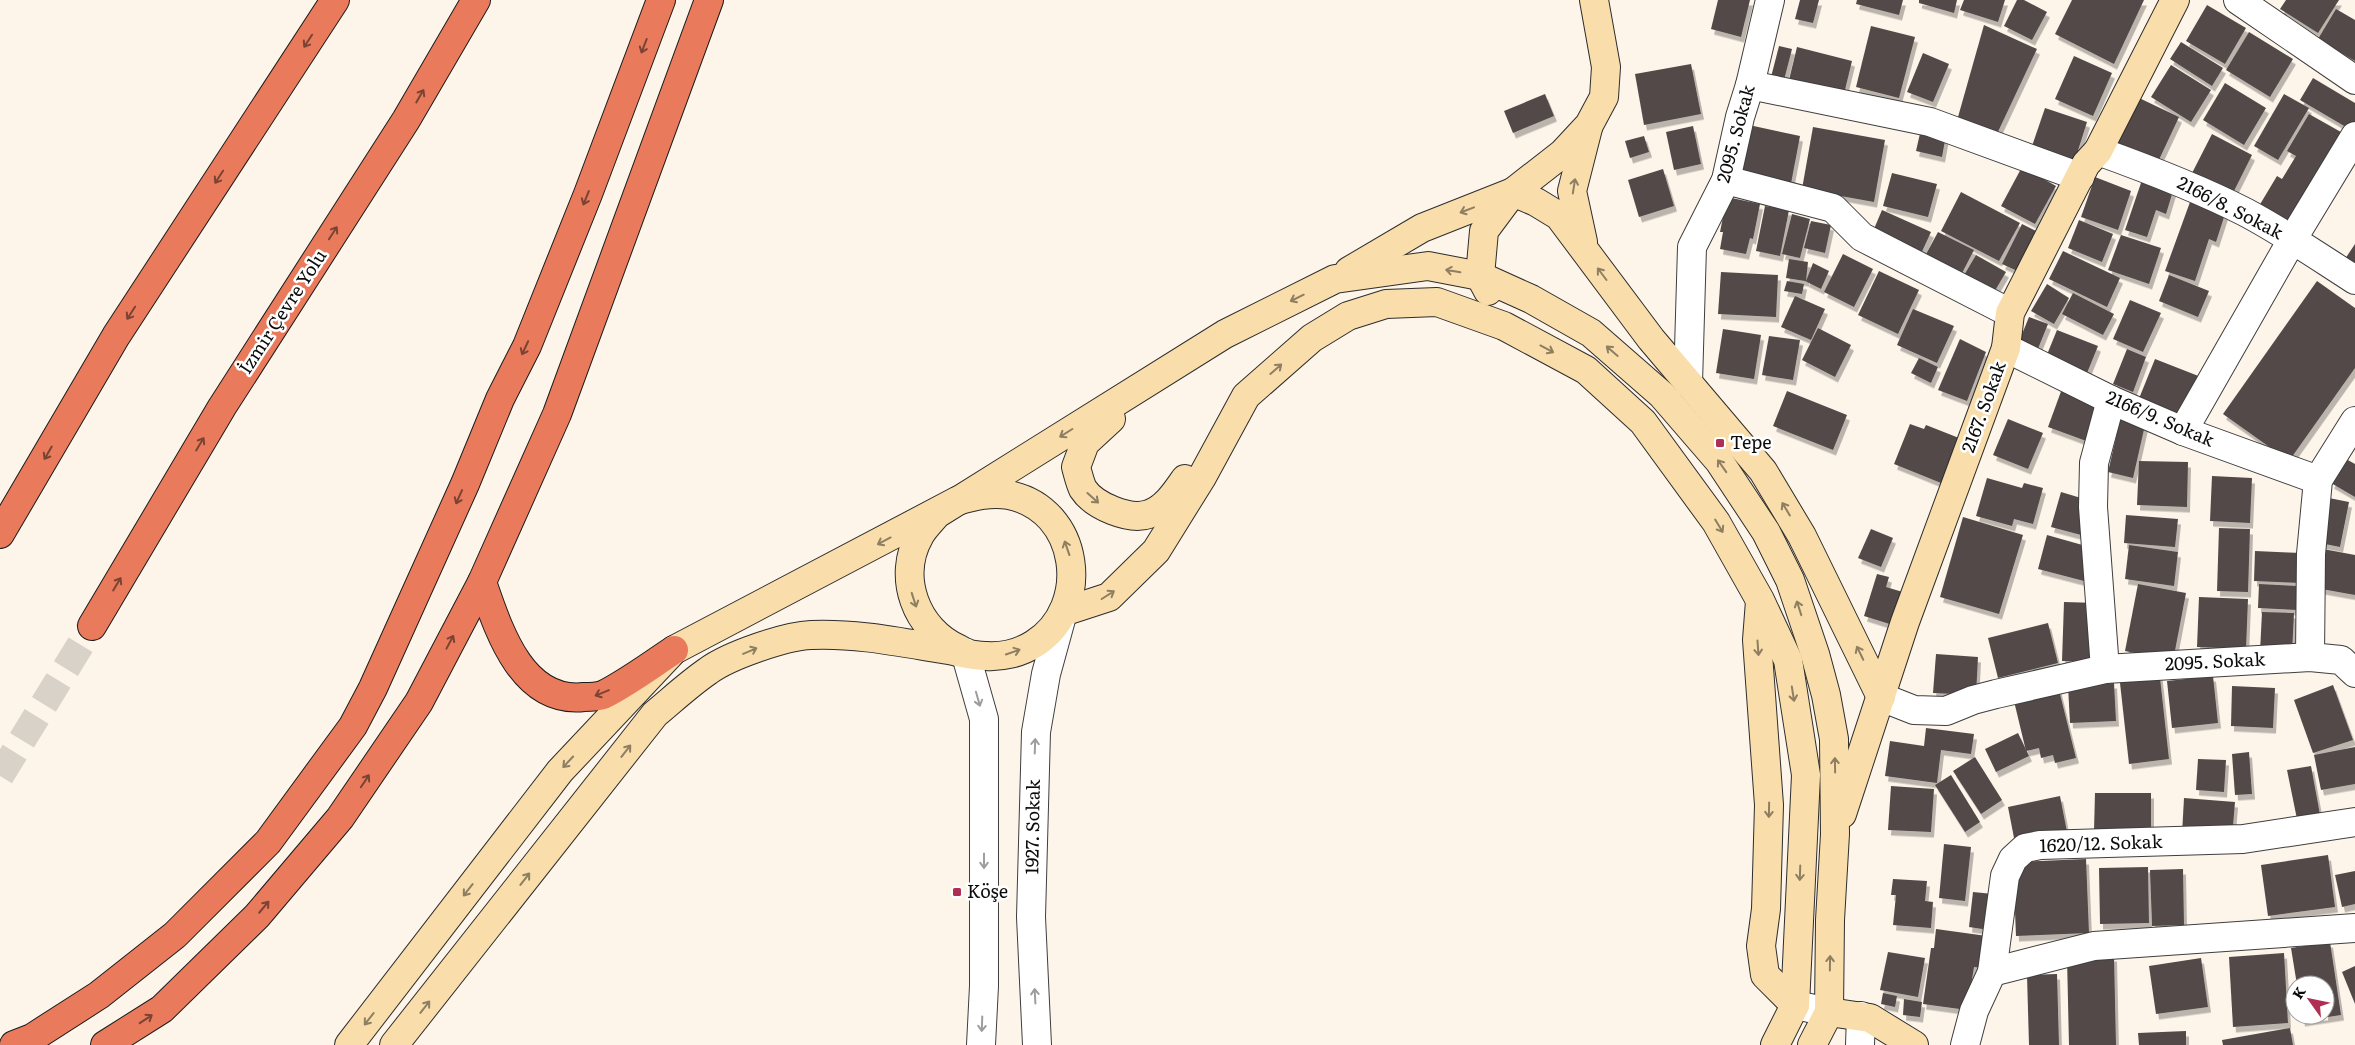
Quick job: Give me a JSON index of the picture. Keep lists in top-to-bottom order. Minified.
{"streets":{"highway":["İzmir Çevre Yolu"],"main road":["2167. Sokak"],"street":["2095. Sokak","2166/8. Sokak","2166/9. Sokak","1927. Sokak","1620/12. Sokak"]},"crossings":[["2095. Sokak","2167. Sokak"],["2166/8. Sokak","2167. Sokak"],["2167. Sokak","2166/9. Sokak"]],"places":{"transit":["Tepe","Köşe"]},"north":"top left"}
